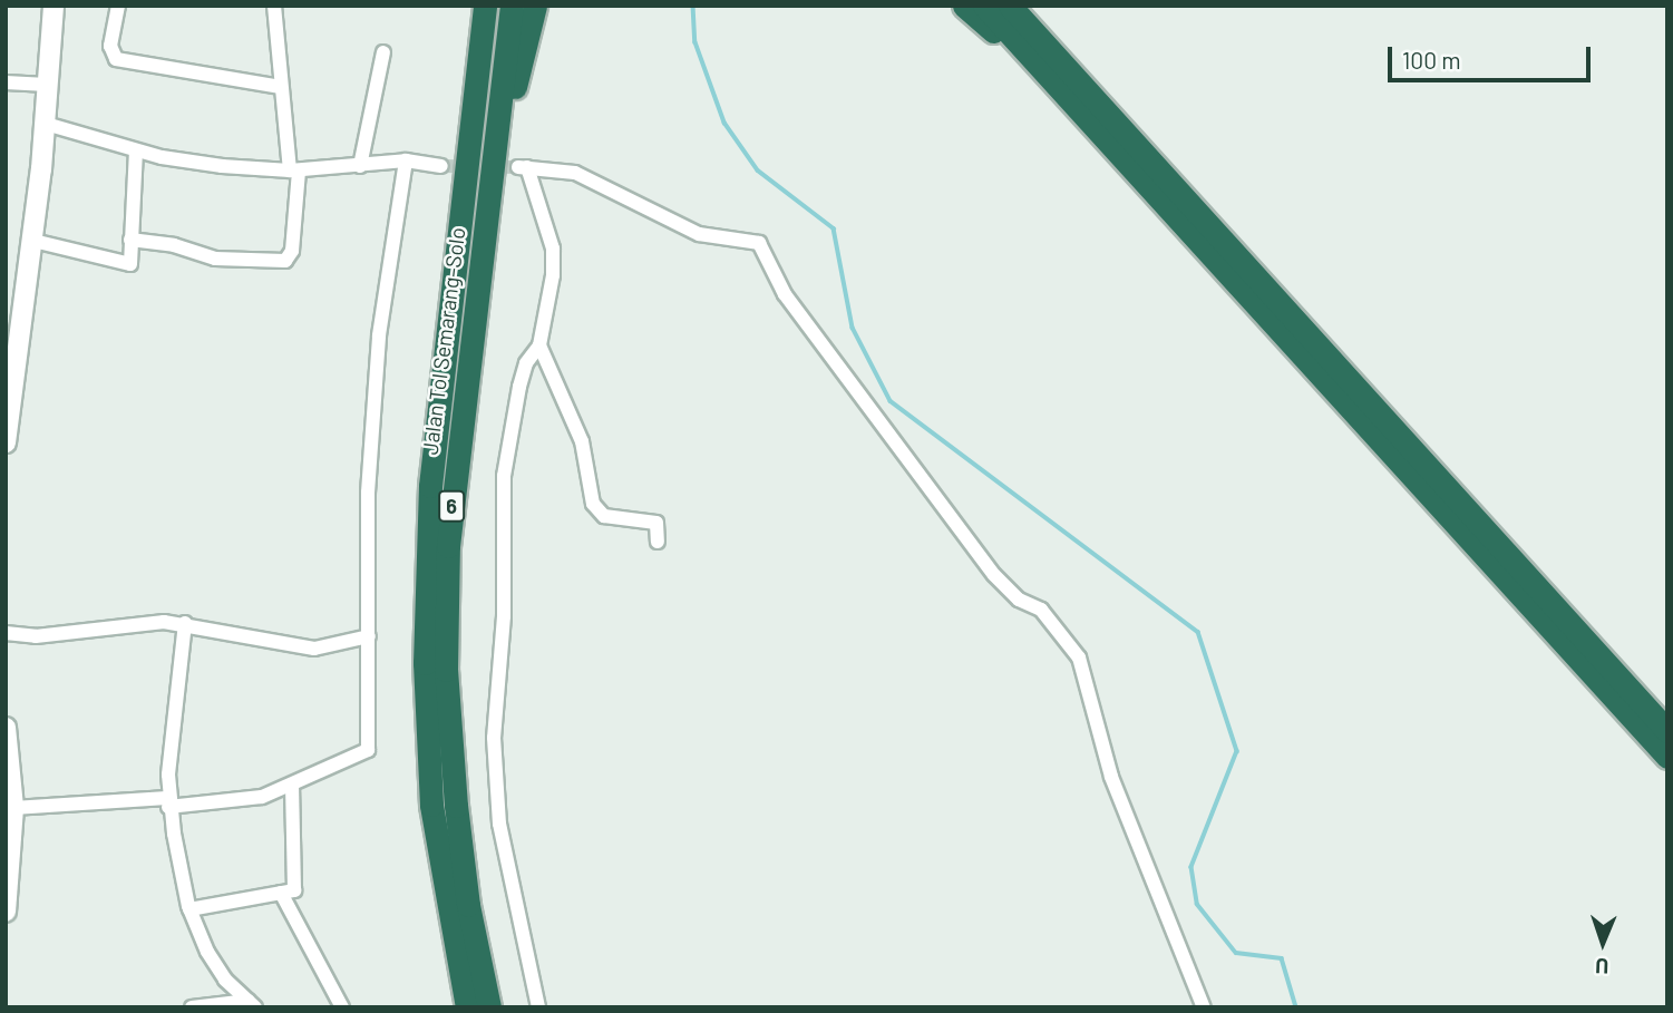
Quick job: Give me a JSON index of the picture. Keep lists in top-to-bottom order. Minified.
{"streets":{"highway":["Jalan Tol Semarang–Solo","6"]},"scale_bar":"100 m","north":"bottom"}
